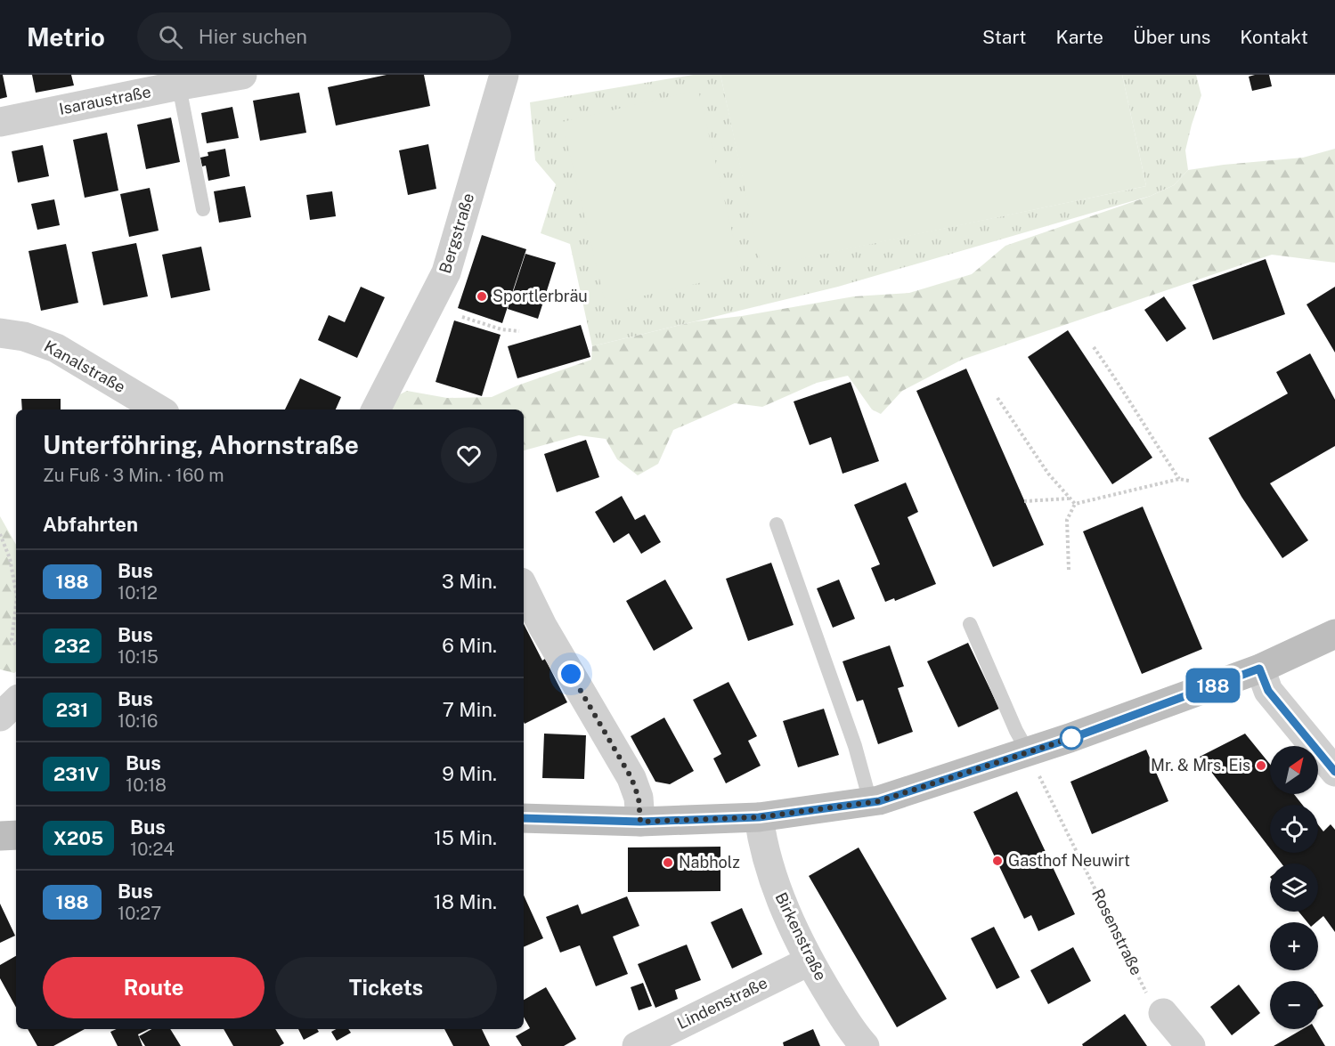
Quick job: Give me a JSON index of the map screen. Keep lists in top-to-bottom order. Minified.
{"streets":{"street":["Isaraustraße","Bergstraße","Kanalstraße","Birkenstraße","Lindenstraße"],"path":["Rosenstraße"]},"crossings":[["Birkenstraße","Lindenstraße"]],"places":["Sportlerbräu","Mr. & Mrs. Eis","Gasthof Neuwirt","Nabholz"],"lines":["bus line 188"],"north":"top right","page":{"header":"Metrio","search":"Hier suchen","nav":["Start","Karte","Über uns","Kontakt"],"on_map":"188","heading":[["Unterföhring, Ahornstraße","Zu Fuß · 3 Min. · 160 m"],"Abfahrten"],"list":[{"mark":"188","name":"Bus","note":"10:12","value":"3 Min."},{"mark":"232","name":"Bus","note":"10:15","value":"6 Min."},{"mark":"231","name":"Bus","note":"10:16","value":"7 Min."},{"mark":"231V","name":"Bus","note":"10:18","value":"9 Min."},{"mark":"X205","name":"Bus","note":"10:24","value":"15 Min."},{"mark":"188","name":"Bus","note":"10:27","value":"18 Min."}],"map_buttons":["+","−"],"buttons":["Route","Tickets"]}}
